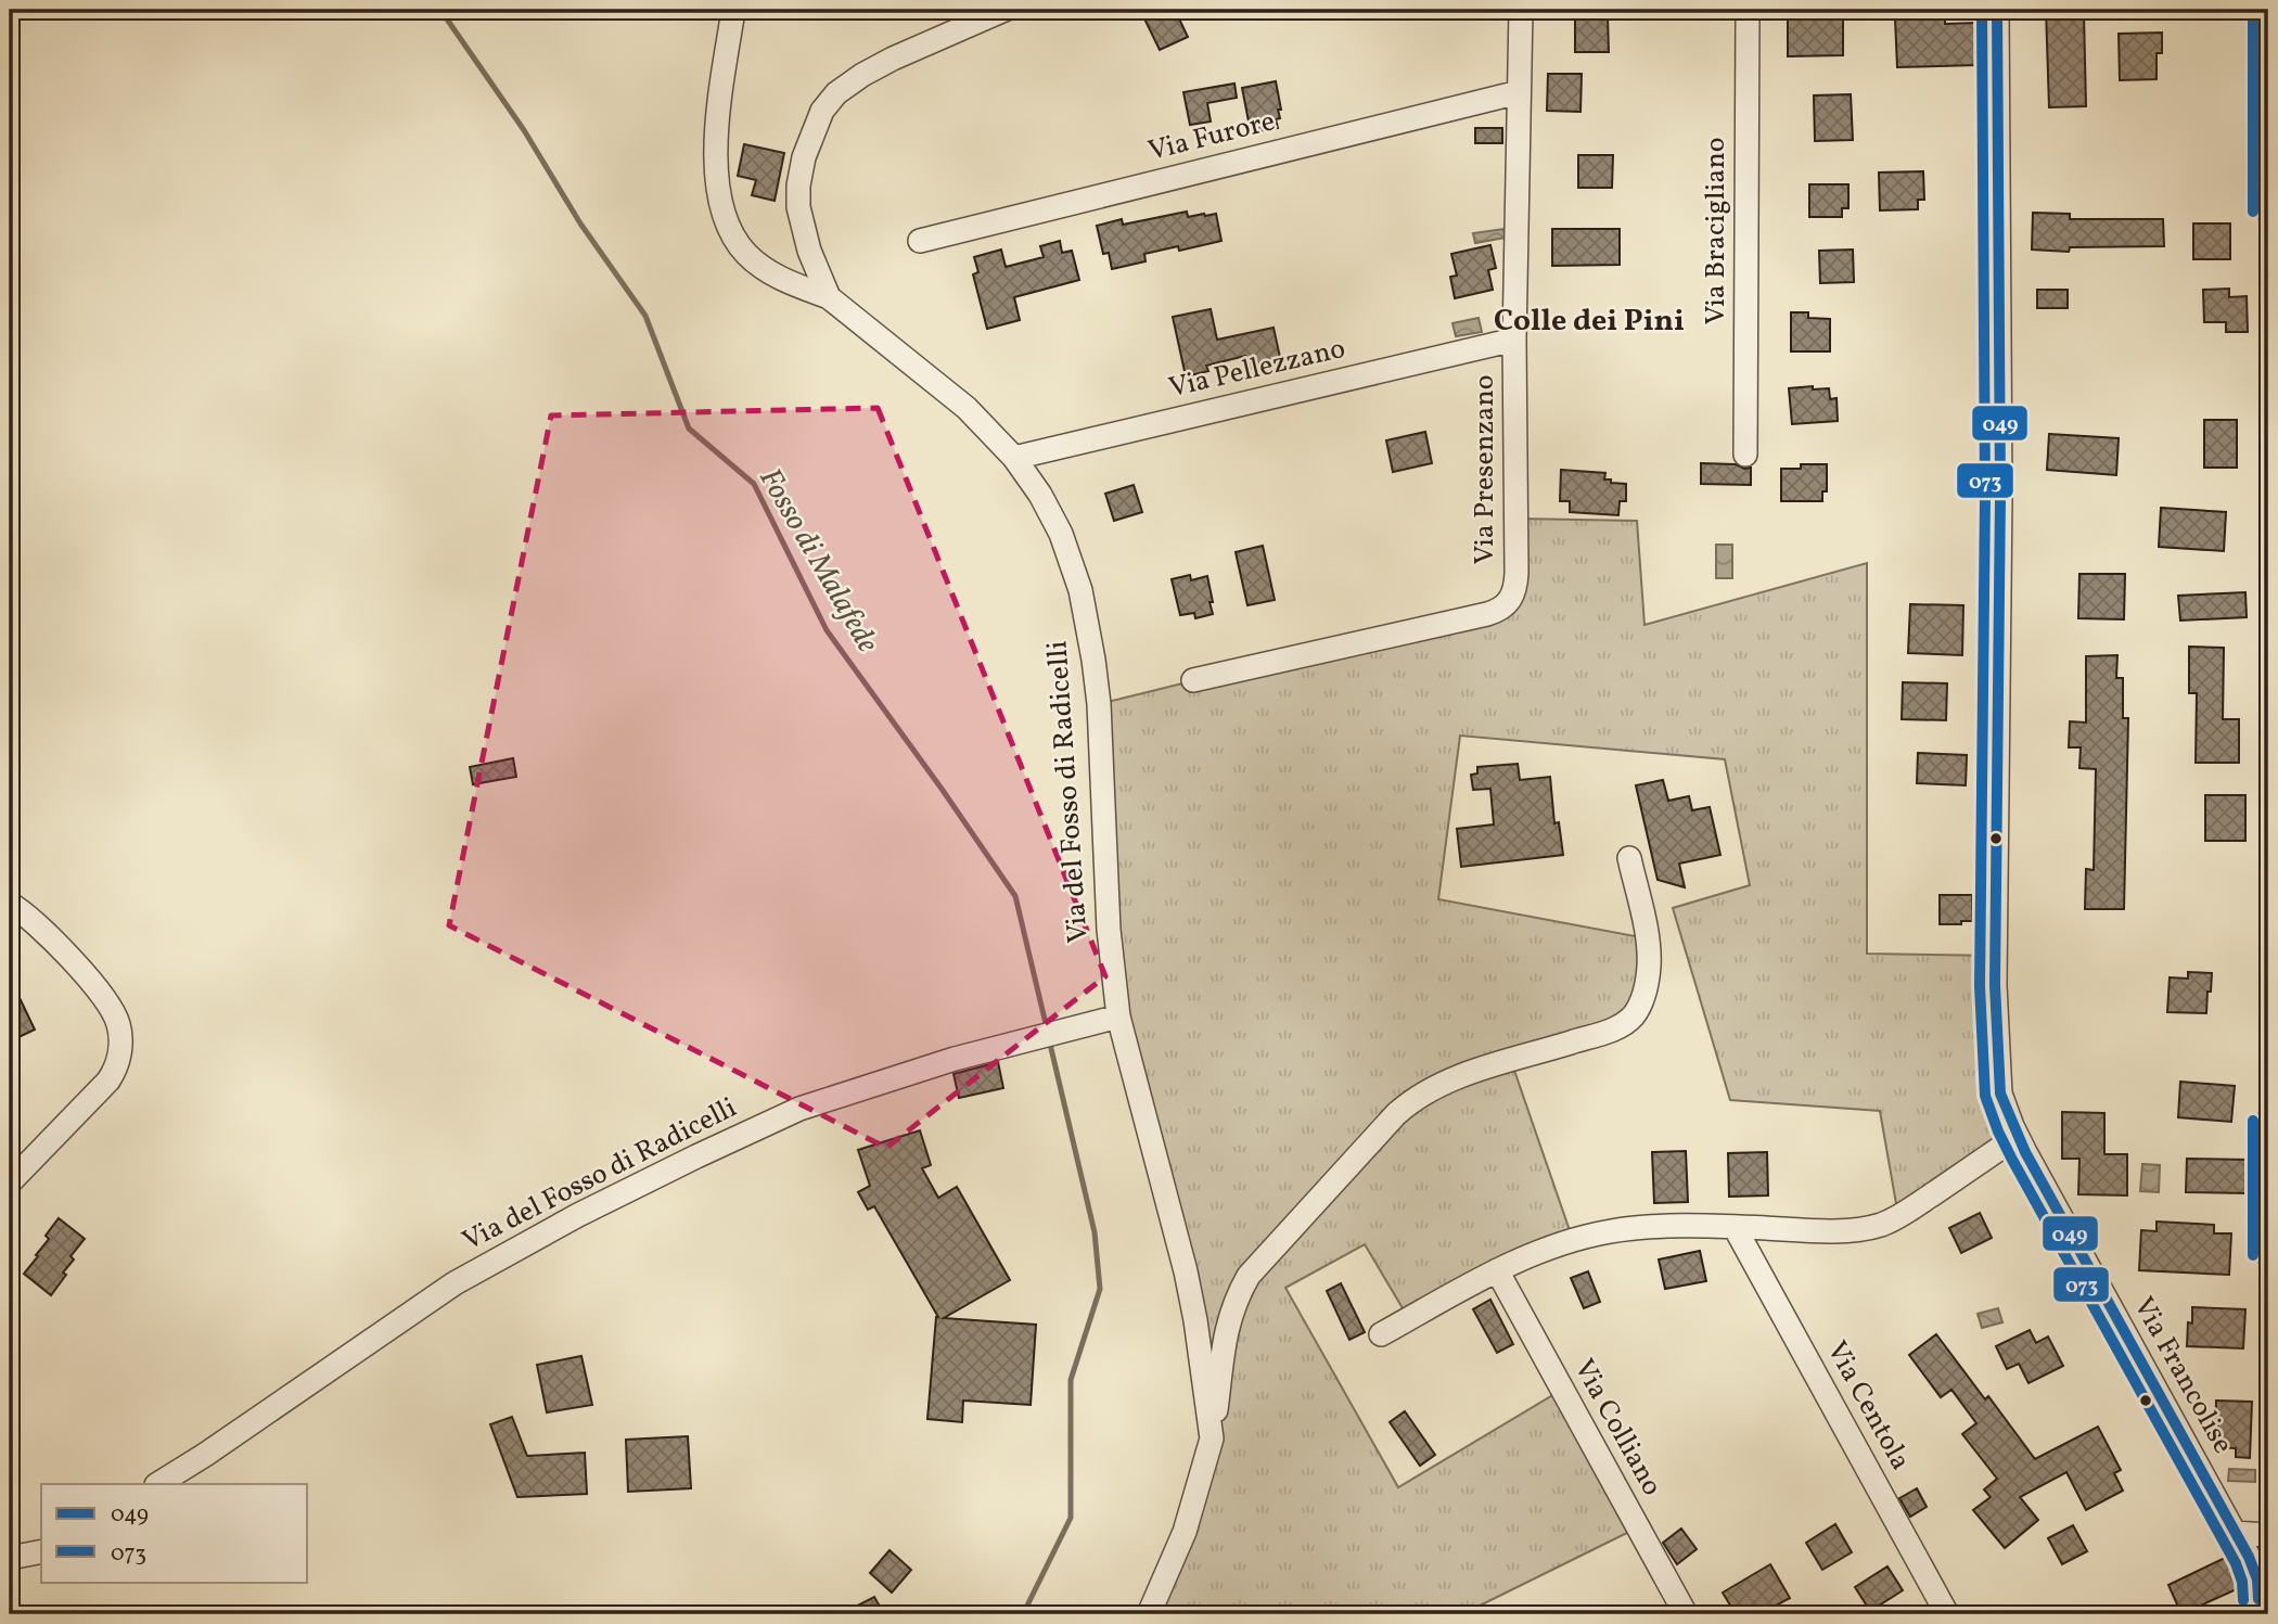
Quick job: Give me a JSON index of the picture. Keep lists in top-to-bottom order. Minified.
{"streets":{"street":["Via Furore","Via Bracigliano","Via Pellezzano","Via Presenzano","Via del Fosso di Radicelli","Via Francolise","Via Centola","Via Colliano"]},"crossings":[["Via Furore","Via Presenzano"],["Via Pellezzano","Via Presenzano"],["Via Pellezzano","Via del Fosso di Radicelli"]],"districts":["Colle dei Pini"],"water":["Fosso di Malafede"],"lines":["transit line 049","transit line 073"],"legend":["049","073"]}
